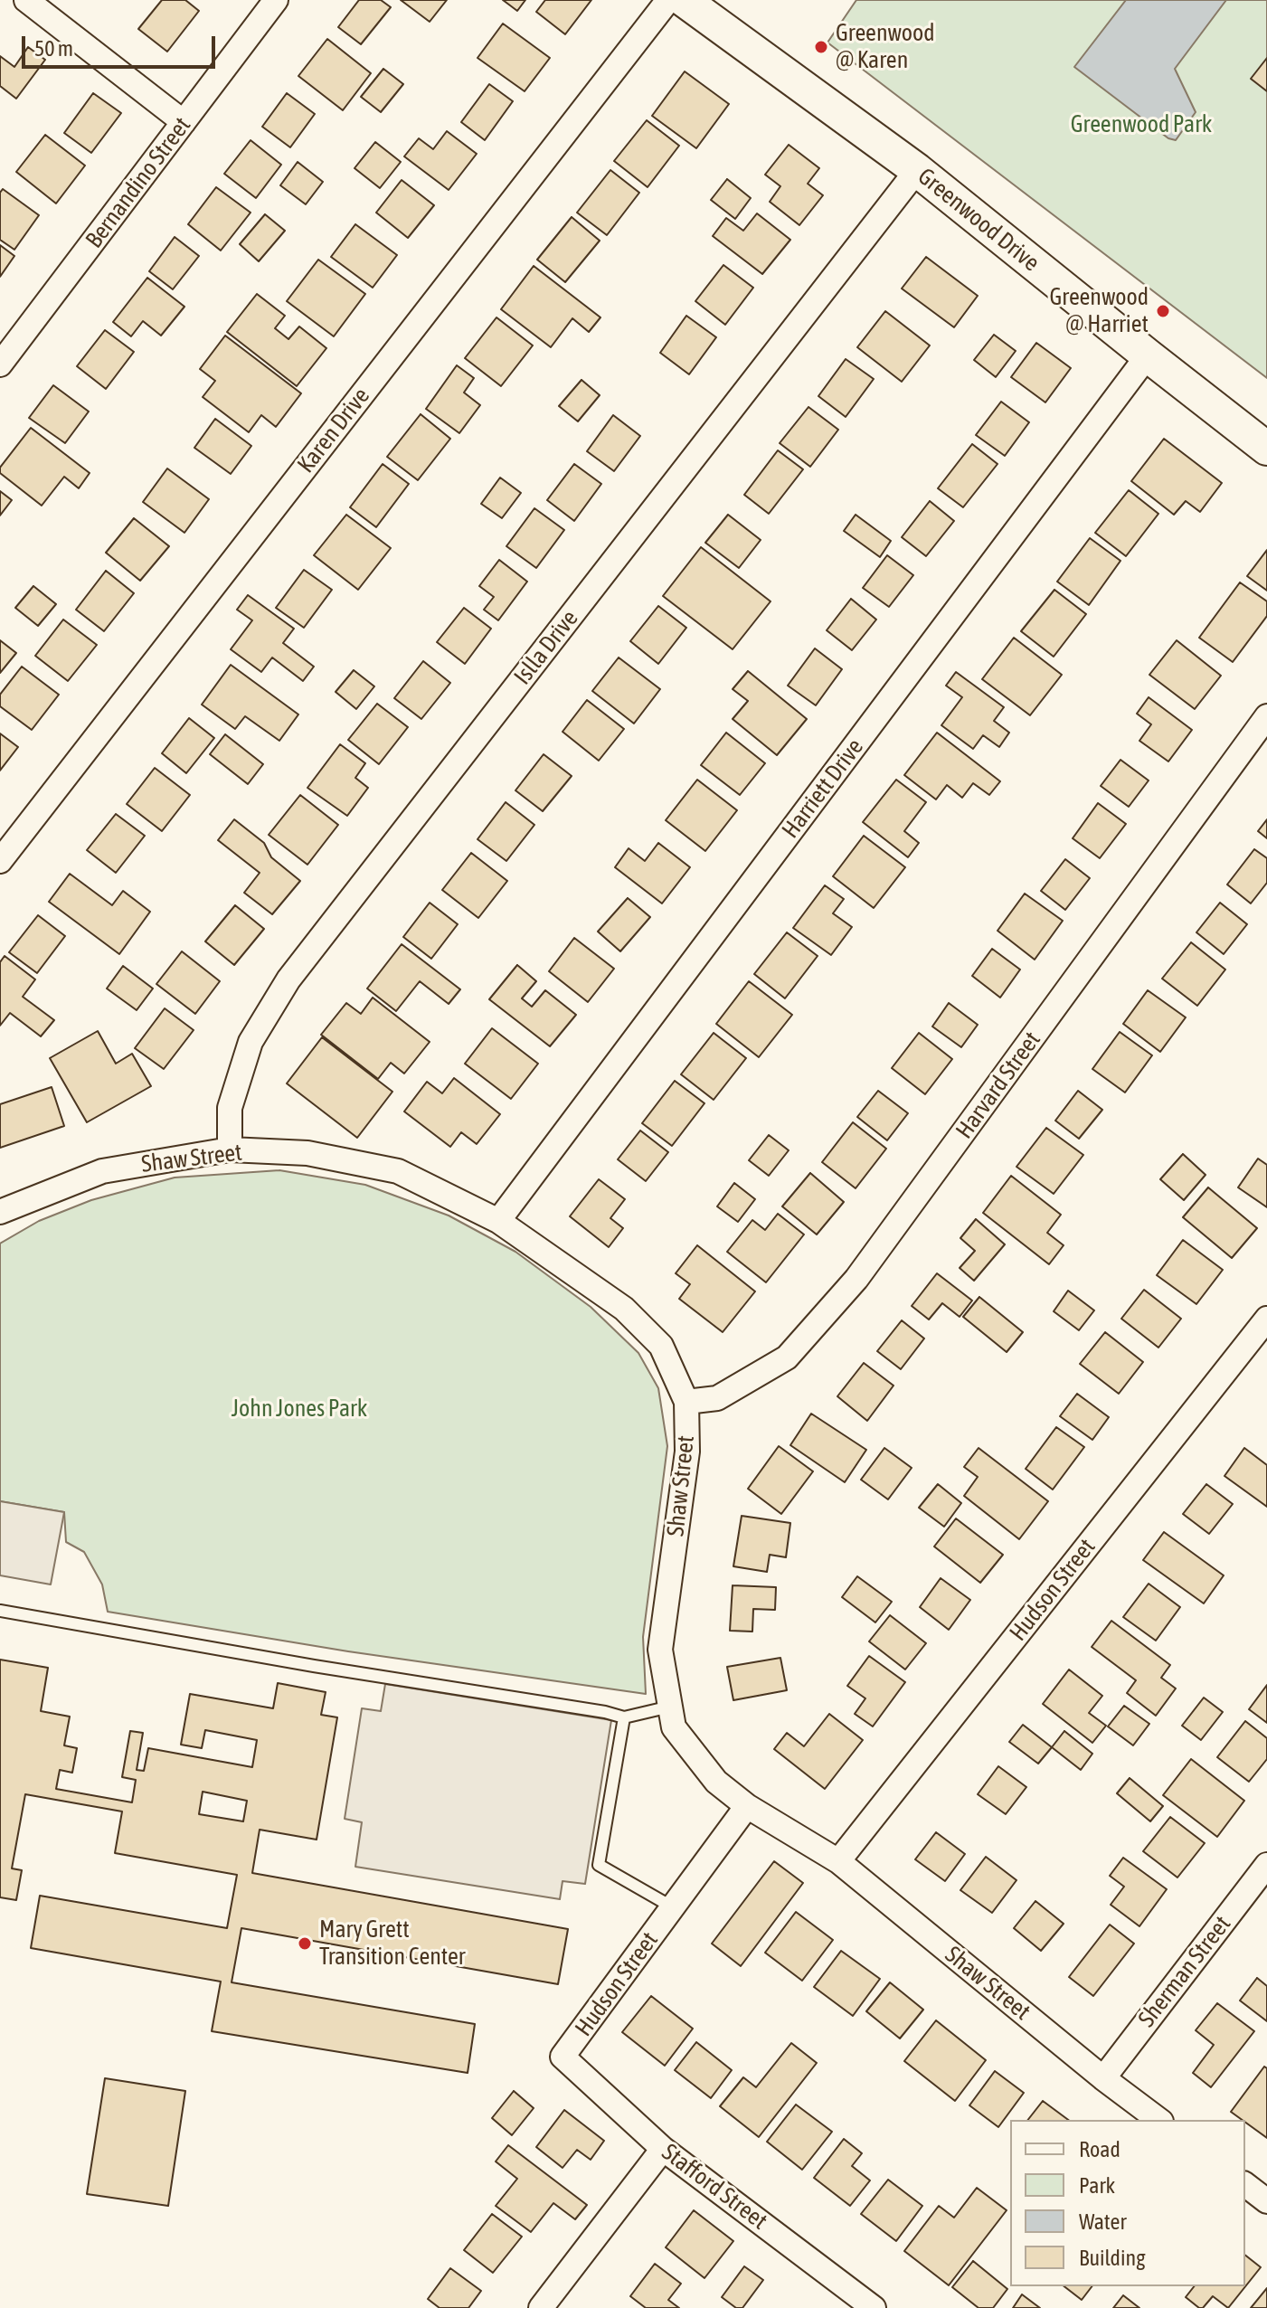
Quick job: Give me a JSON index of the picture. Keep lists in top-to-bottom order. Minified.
{"streets":{"main road":["Greenwood Drive"],"street":["Bernandino Street","Karen Drive","Islla Drive","Harriett Drive","Harvard Street","Shaw Street","Hudson Street","Sherman Street","Stafford Street"]},"crossings":[["Greenwood Drive","Islla Drive"],["Greenwood Drive","Harriett Drive"],["Islla Drive","Shaw Street"],["Harriett Drive","Shaw Street"],["Harvard Street","Shaw Street"],["Shaw Street","Hudson Street"],["Shaw Street","Sherman Street"],["Hudson Street","Stafford Street"]],"parks":["Greenwood Park","John Jones Park"],"places":["Greenwood @ Karen","Greenwood @ Harriet","Mary Grett Transition Center"],"legend":["Road","Park","Water","Building"],"scale_bar":"50 m"}
